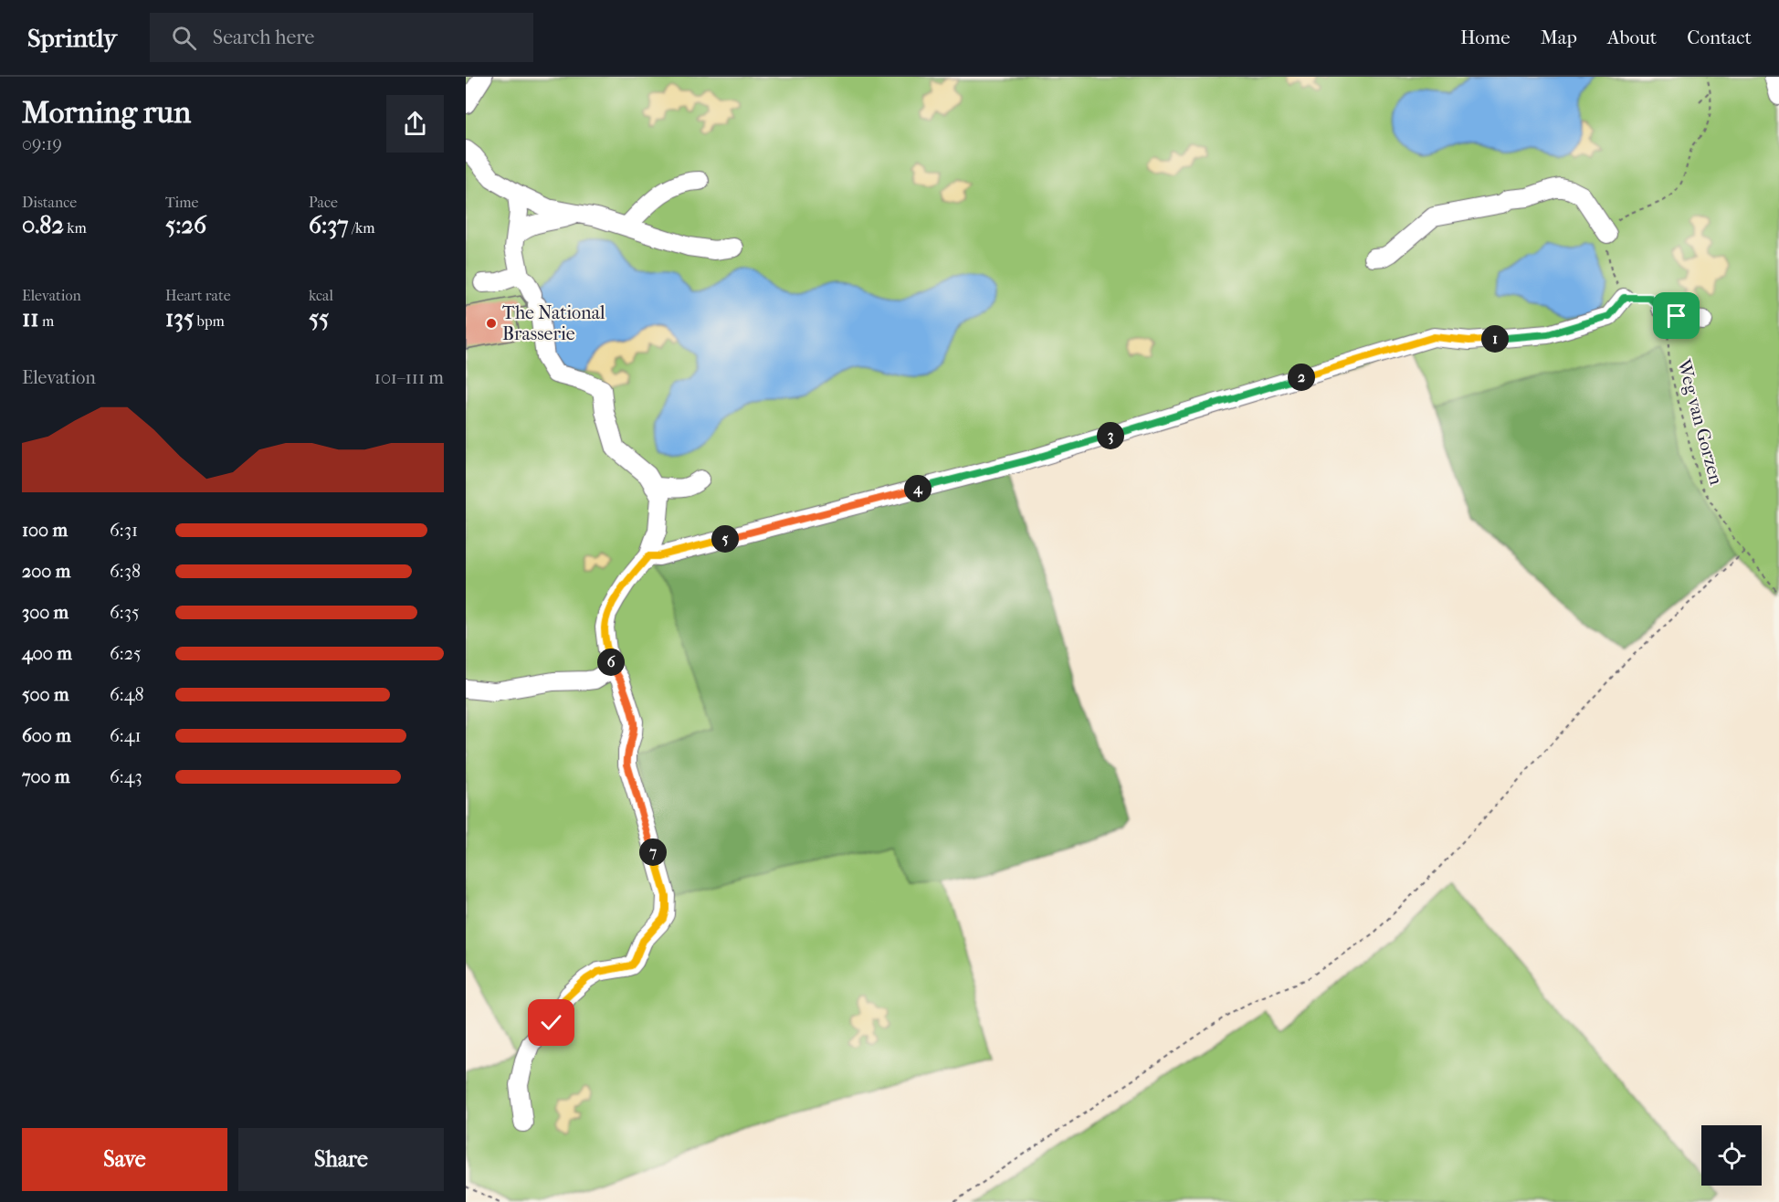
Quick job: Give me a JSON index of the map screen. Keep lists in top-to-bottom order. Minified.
{"streets":{"path":["Weg van Gorzen"]},"places":["The National Brasserie"],"page":{"header":"Sprintly","search":"Search here","nav":["Home","Map","About","Contact"],"heading":["Morning run","09:19"],"stats":[["Distance","0.82 km"],["Time","5:26"],["Pace","6:37 /km"],["Elevation","11 m"],["Heart rate","135 bpm"],["kcal","55"]],"pins":["1","2","3","4","5","6","7"],"chart":["Elevation","101–111 m"],"list":[{"name":"100 m","note":"6:31"},{"name":"200 m","note":"6:38"},{"name":"300 m","note":"6:35"},{"name":"400 m","note":"6:25"},{"name":"500 m","note":"6:48"},{"name":"600 m","note":"6:41"},{"name":"700 m","note":"6:43"}],"buttons":["Save","Share"]}}
